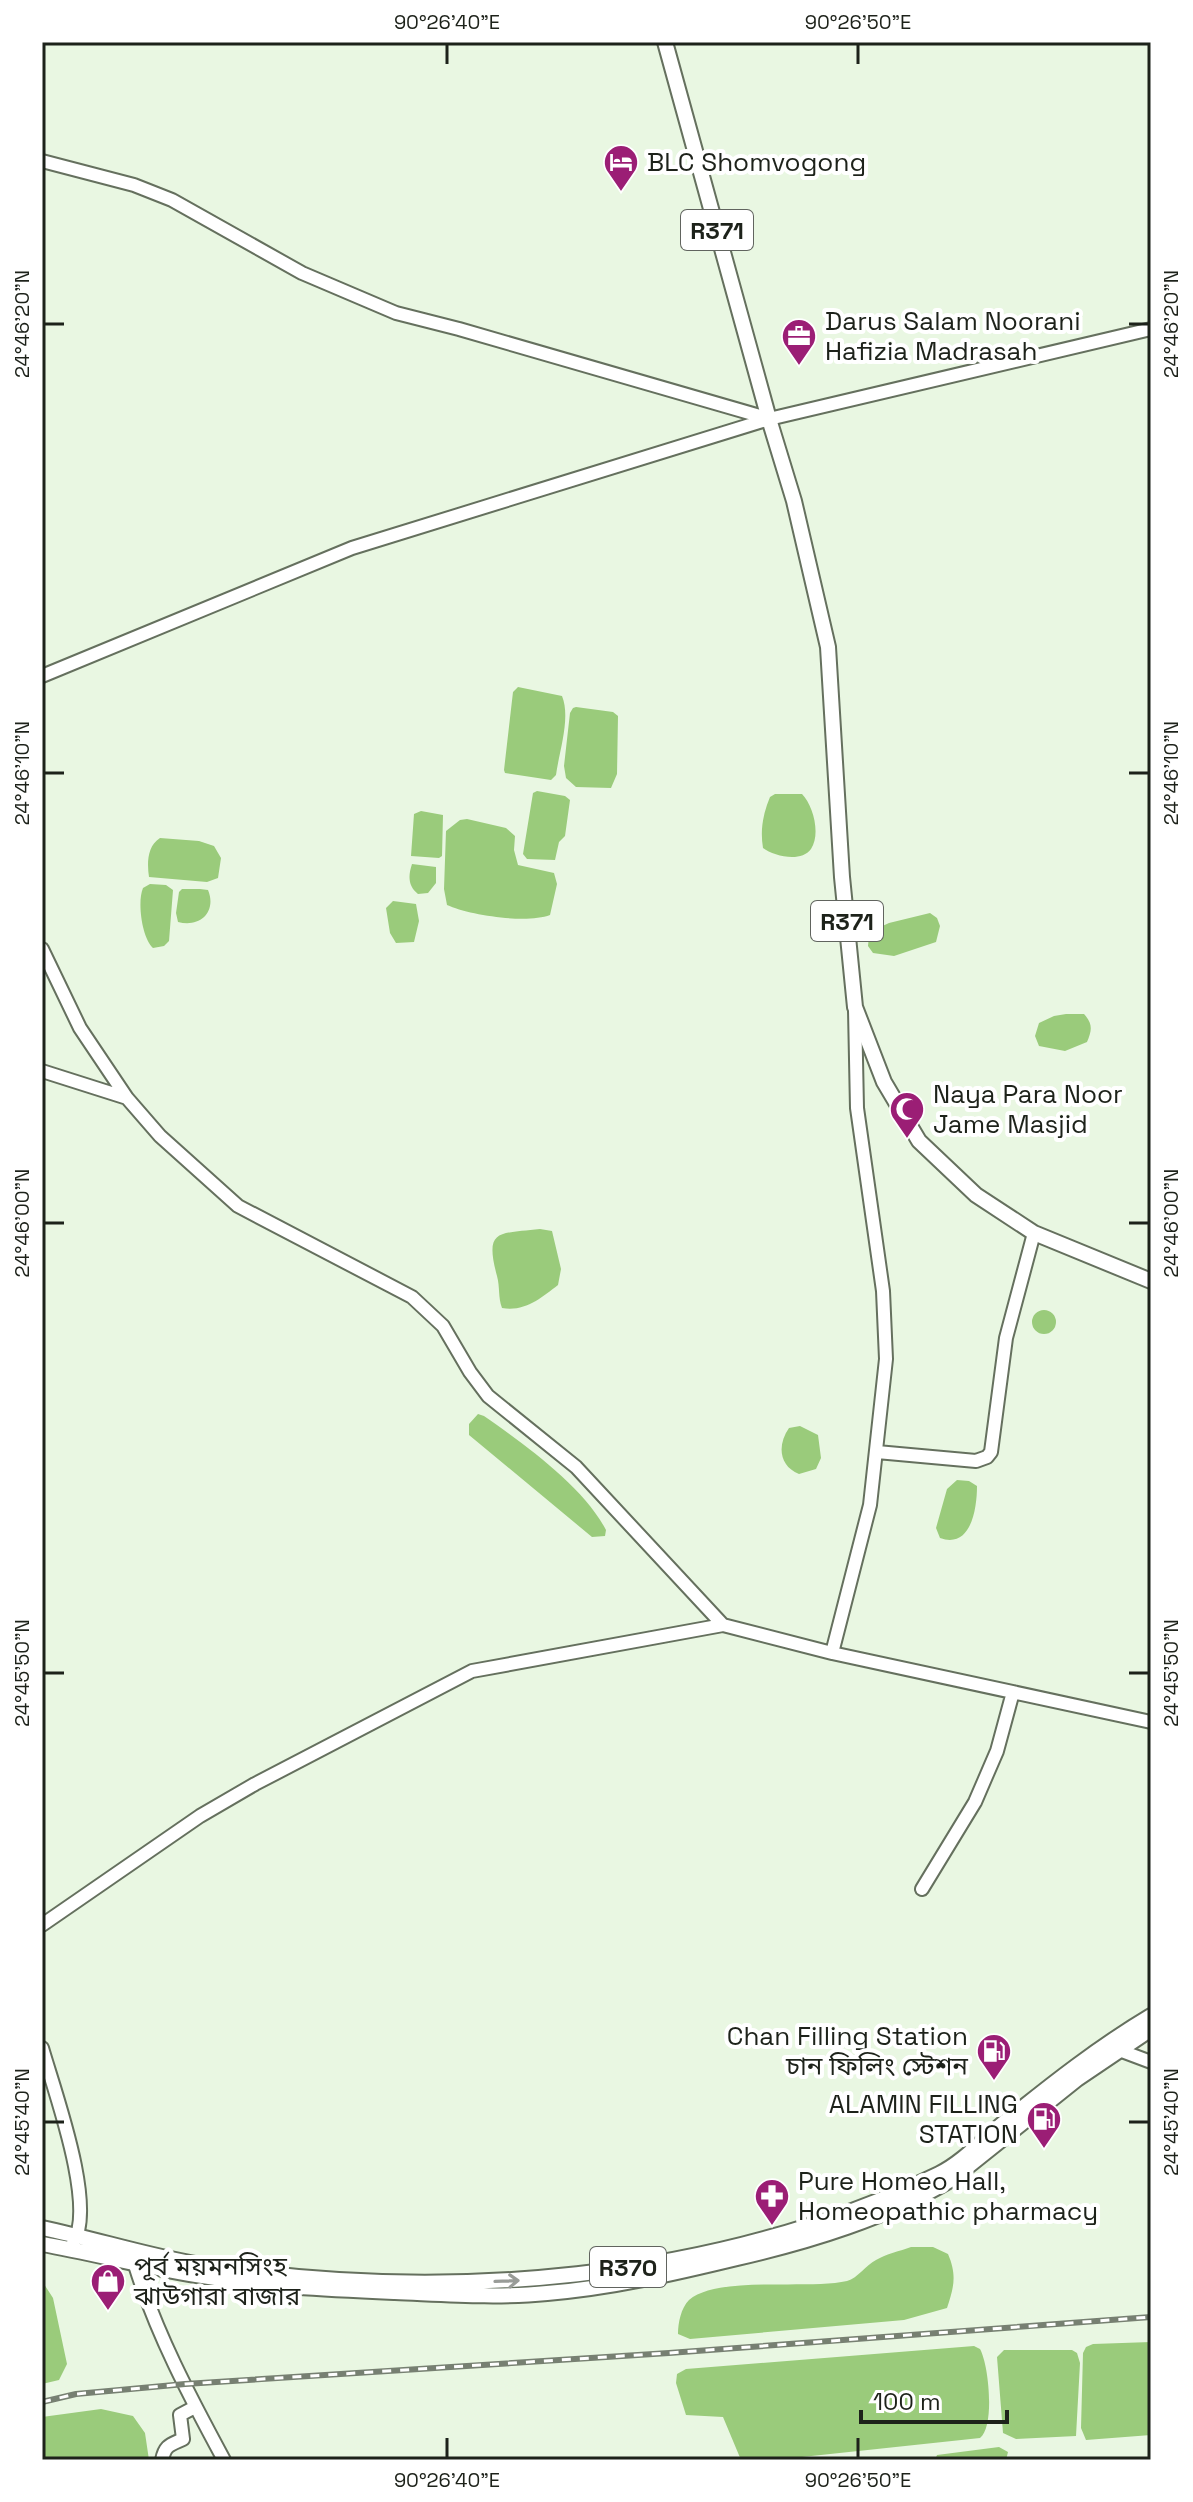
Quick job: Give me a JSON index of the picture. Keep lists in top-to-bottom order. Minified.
{"streets":{"main road":["R371","R370"]},"places":{"hotel":["BLC Shomvogong"],"office":["Darus Salam Noorani Hafizia Madrasah"],"mosque":["Naya Para Noor Jame Masjid"],"fuel station":["Chan Filling Station চান ফিলিং স্টেশন","ALAMIN FILLING STATION"],"pharmacy":["Pure Homeo Hall, Homeopathic pharmacy"],"shop":["পূর্ব ময়মনসিংহ ঝাউগারা বাজার"]},"scale_bar":"100 m","coordinates":["90°26'40\"E","90°26'50\"E","24°46'20\"N","24°46'10\"N","24°46'00\"N","24°45'50\"N","24°45'40\"N"]}
